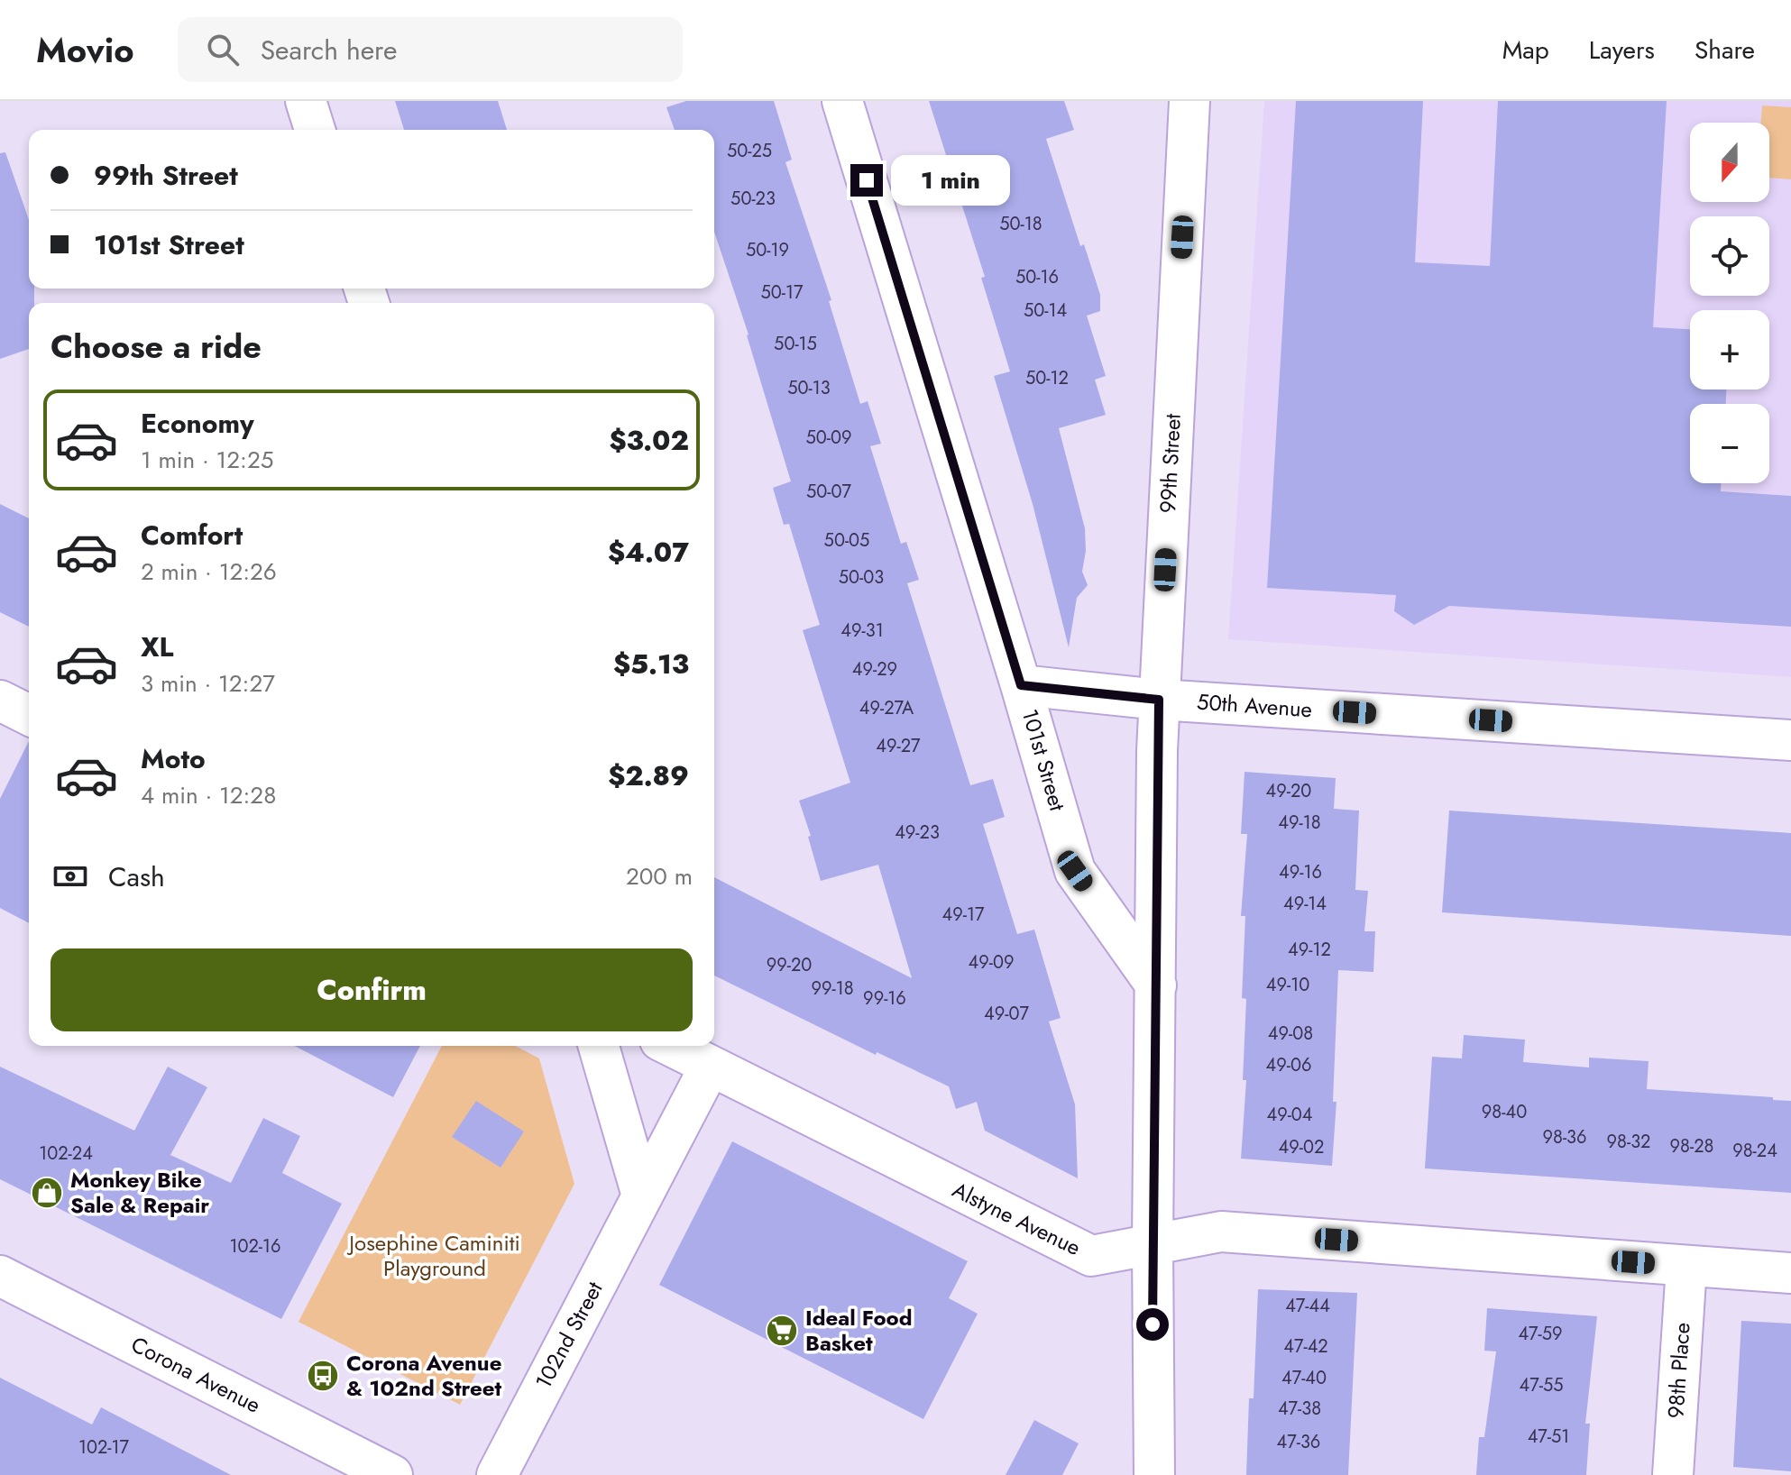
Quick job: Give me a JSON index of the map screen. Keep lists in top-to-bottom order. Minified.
{"streets":{"street":["99th Street","50th Avenue","101st Street","Alstyne Avenue","102nd Street","98th Place","Corona Avenue"]},"crossings":[["99th Street","50th Avenue"],["99th Street","101st Street"],["99th Street","Alstyne Avenue"],["50th Avenue","101st Street"],["Alstyne Avenue","102nd Street"],["Alstyne Avenue","98th Place"]],"parks":["Josephine Caminiti Playground"],"places":{"shop":["Monkey Bike Sale & Repair"],"supermarket":["Ideal Food Basket"],"bus stop":["Corona Avenue & 102nd Street"]},"house_numbers":["50-25","50-23","50-18","50-19","50-16","50-17","50-14","50-15","50-12","50-13","50-09","50-07","50-05","50-03","49-31","49-29","49-27A","49-27","49-20","49-18","49-23","49-16","49-14","49-17","49-12","49-09","99-20","49-10","99-18","99-16","49-07","49-08","49-06","98-40","49-04","98-36","98-32","98-28","49-02","98-24","102-24","102-16","47-44","47-59","47-42","47-40","47-55","47-38","47-51","47-36","102-17"],"north":"bottom","page":{"header":"Movio","search":"Search here","nav":["Map","Layers","Share"],"map_buttons":["+","−"],"banner":["99th Street","101st Street"],"bubble":"1 min","heading":"Choose a ride","list":[{"name":"Economy","note":"1 min · 12:25","value":"$3.02"},{"name":"Comfort","note":"2 min · 12:26","value":"$4.07"},{"name":"XL","note":"3 min · 12:27","value":"$5.13"},{"name":"Moto","note":"4 min · 12:28","value":"$2.89"}],"pay":["Cash","200 m"],"buttons":"Confirm"}}
